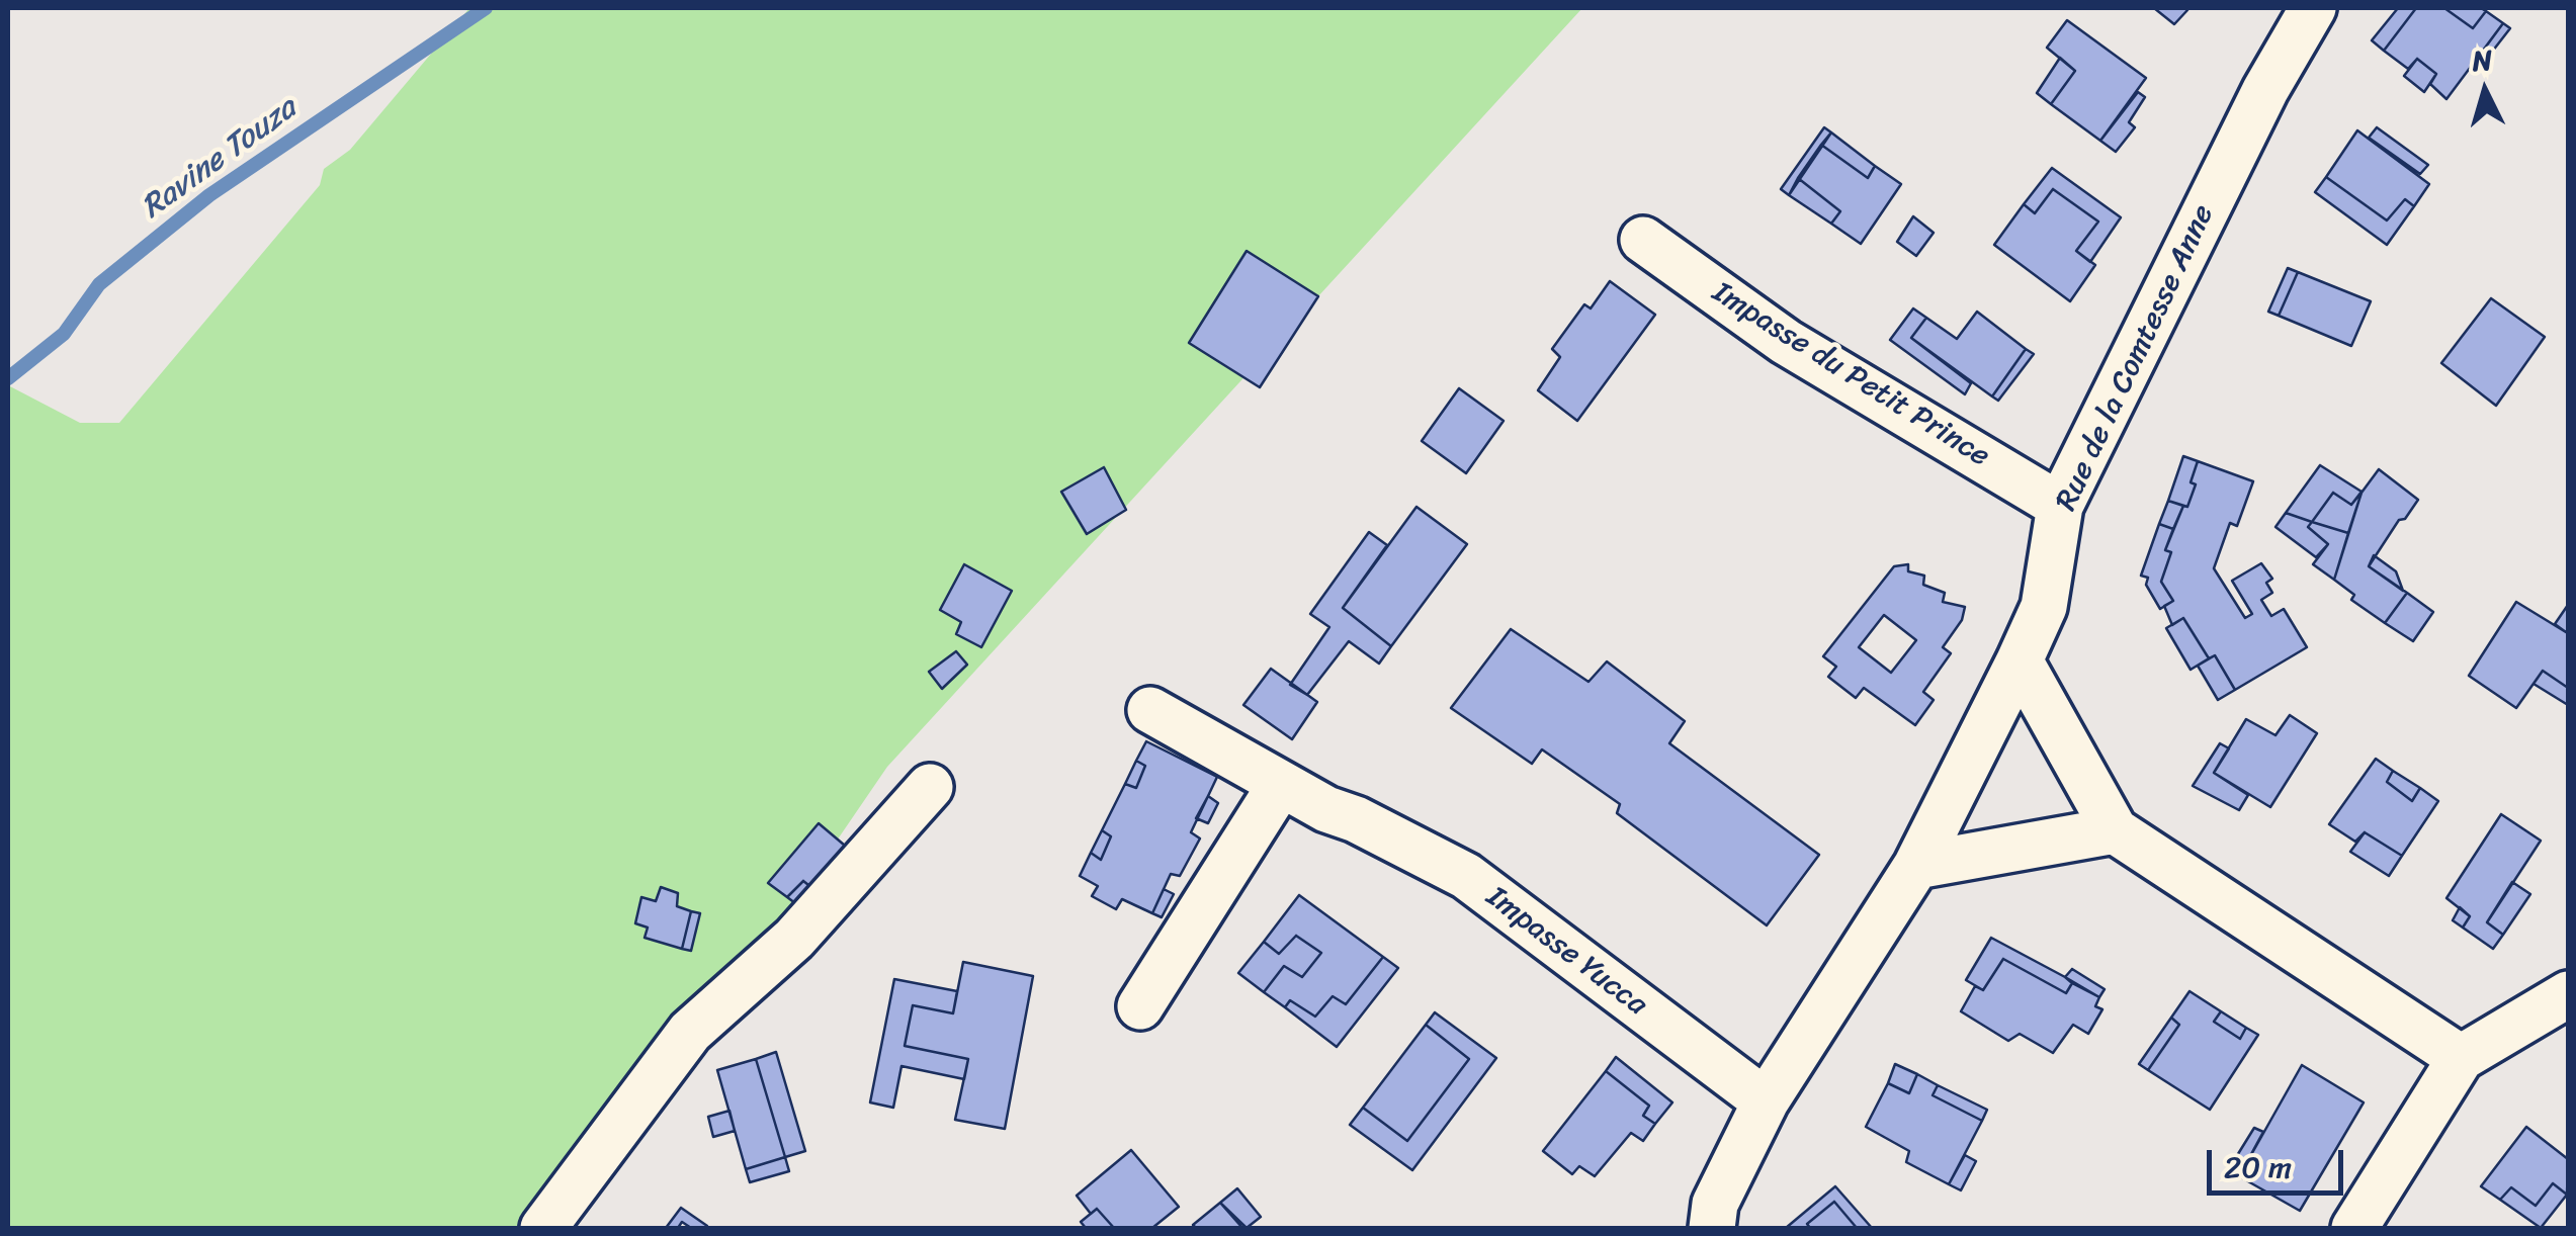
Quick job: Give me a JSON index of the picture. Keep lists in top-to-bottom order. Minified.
{"streets":{"street":["Rue de la Comtesse Anne","Impasse du Petit Prince","Impasse Yucca"]},"crossings":[["Rue de la Comtesse Anne","Impasse du Petit Prince"],["Rue de la Comtesse Anne","Impasse Yucca"]],"water":["Ravine Touza"],"scale_bar":"20 m","north":"top"}
